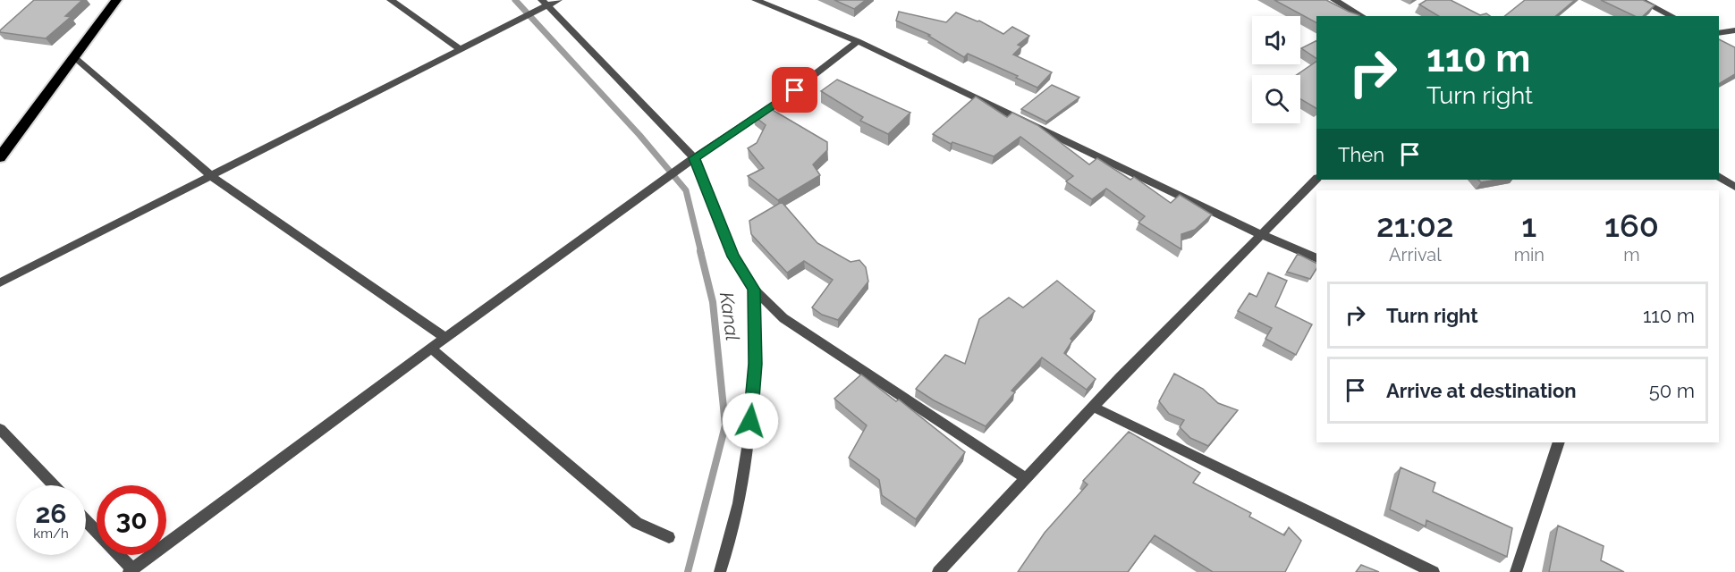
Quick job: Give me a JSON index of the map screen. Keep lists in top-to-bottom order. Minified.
{"water":["Kanal"],"page":{"turn":["110 m","Turn right"],"then":"Then","eta":["21:02","Arrival","1","min","160","m"],"list":[{"name":"Turn right","value":"110 m"},{"name":"Arrive at destination","value":"50 m"}],"speed":"26 km/h","limit":"30"}}
